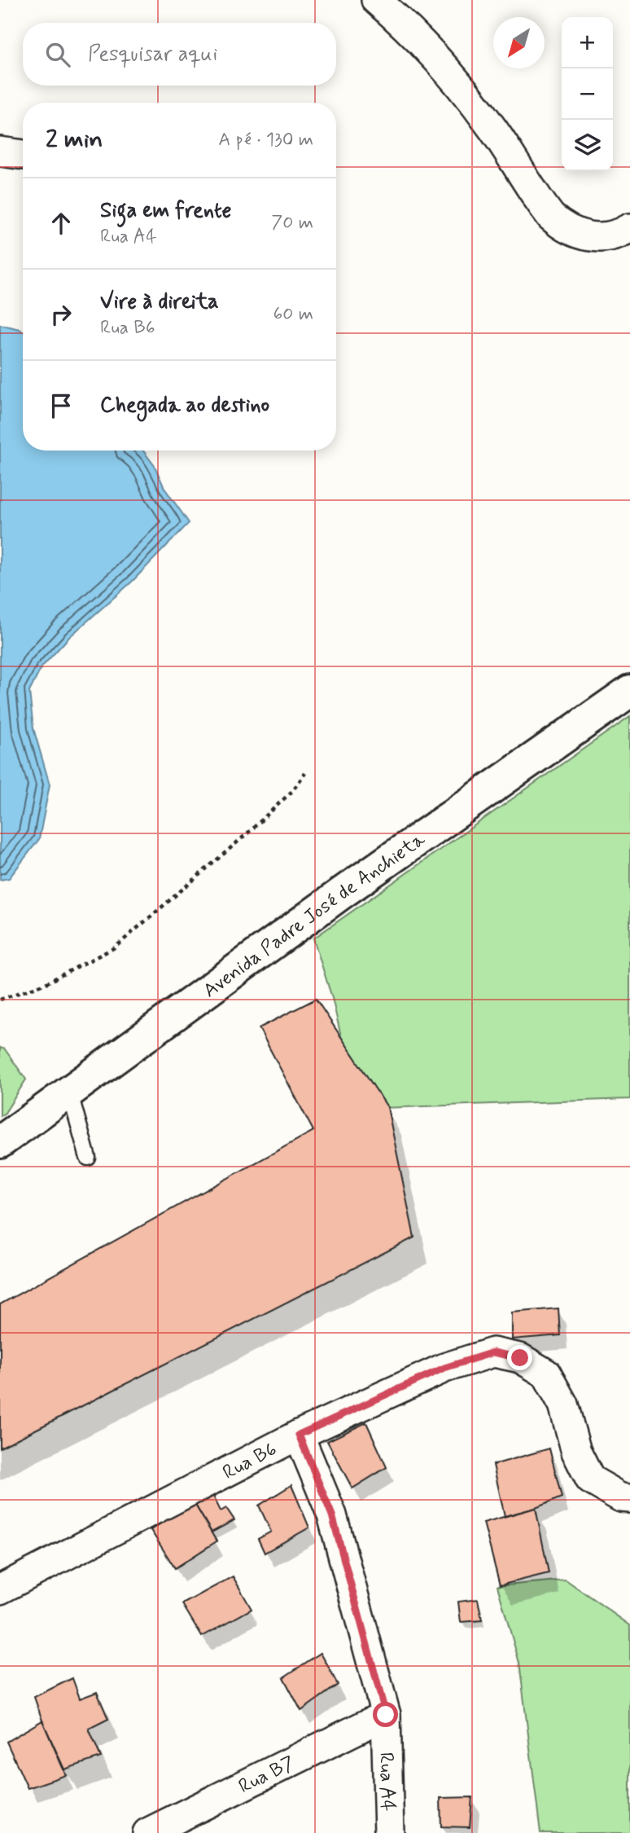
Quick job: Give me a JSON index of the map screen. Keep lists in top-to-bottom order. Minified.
{"streets":{"main road":["Avenida Padre José de Anchieta"],"street":["Rua B6","Rua B7","Rua A4"]},"crossings":[["Rua B6","Rua A4"],["Rua B7","Rua A4"]],"north":"bottom left","page":{"map_buttons":["+","−"],"search":"Pesquisar aqui","heading":["2 min","A pé · 130 m"],"list":[["Siga em frente","Rua A4","70 m"],["Vire à direita","Rua B6","60 m"],"Chegada ao destino"]}}
